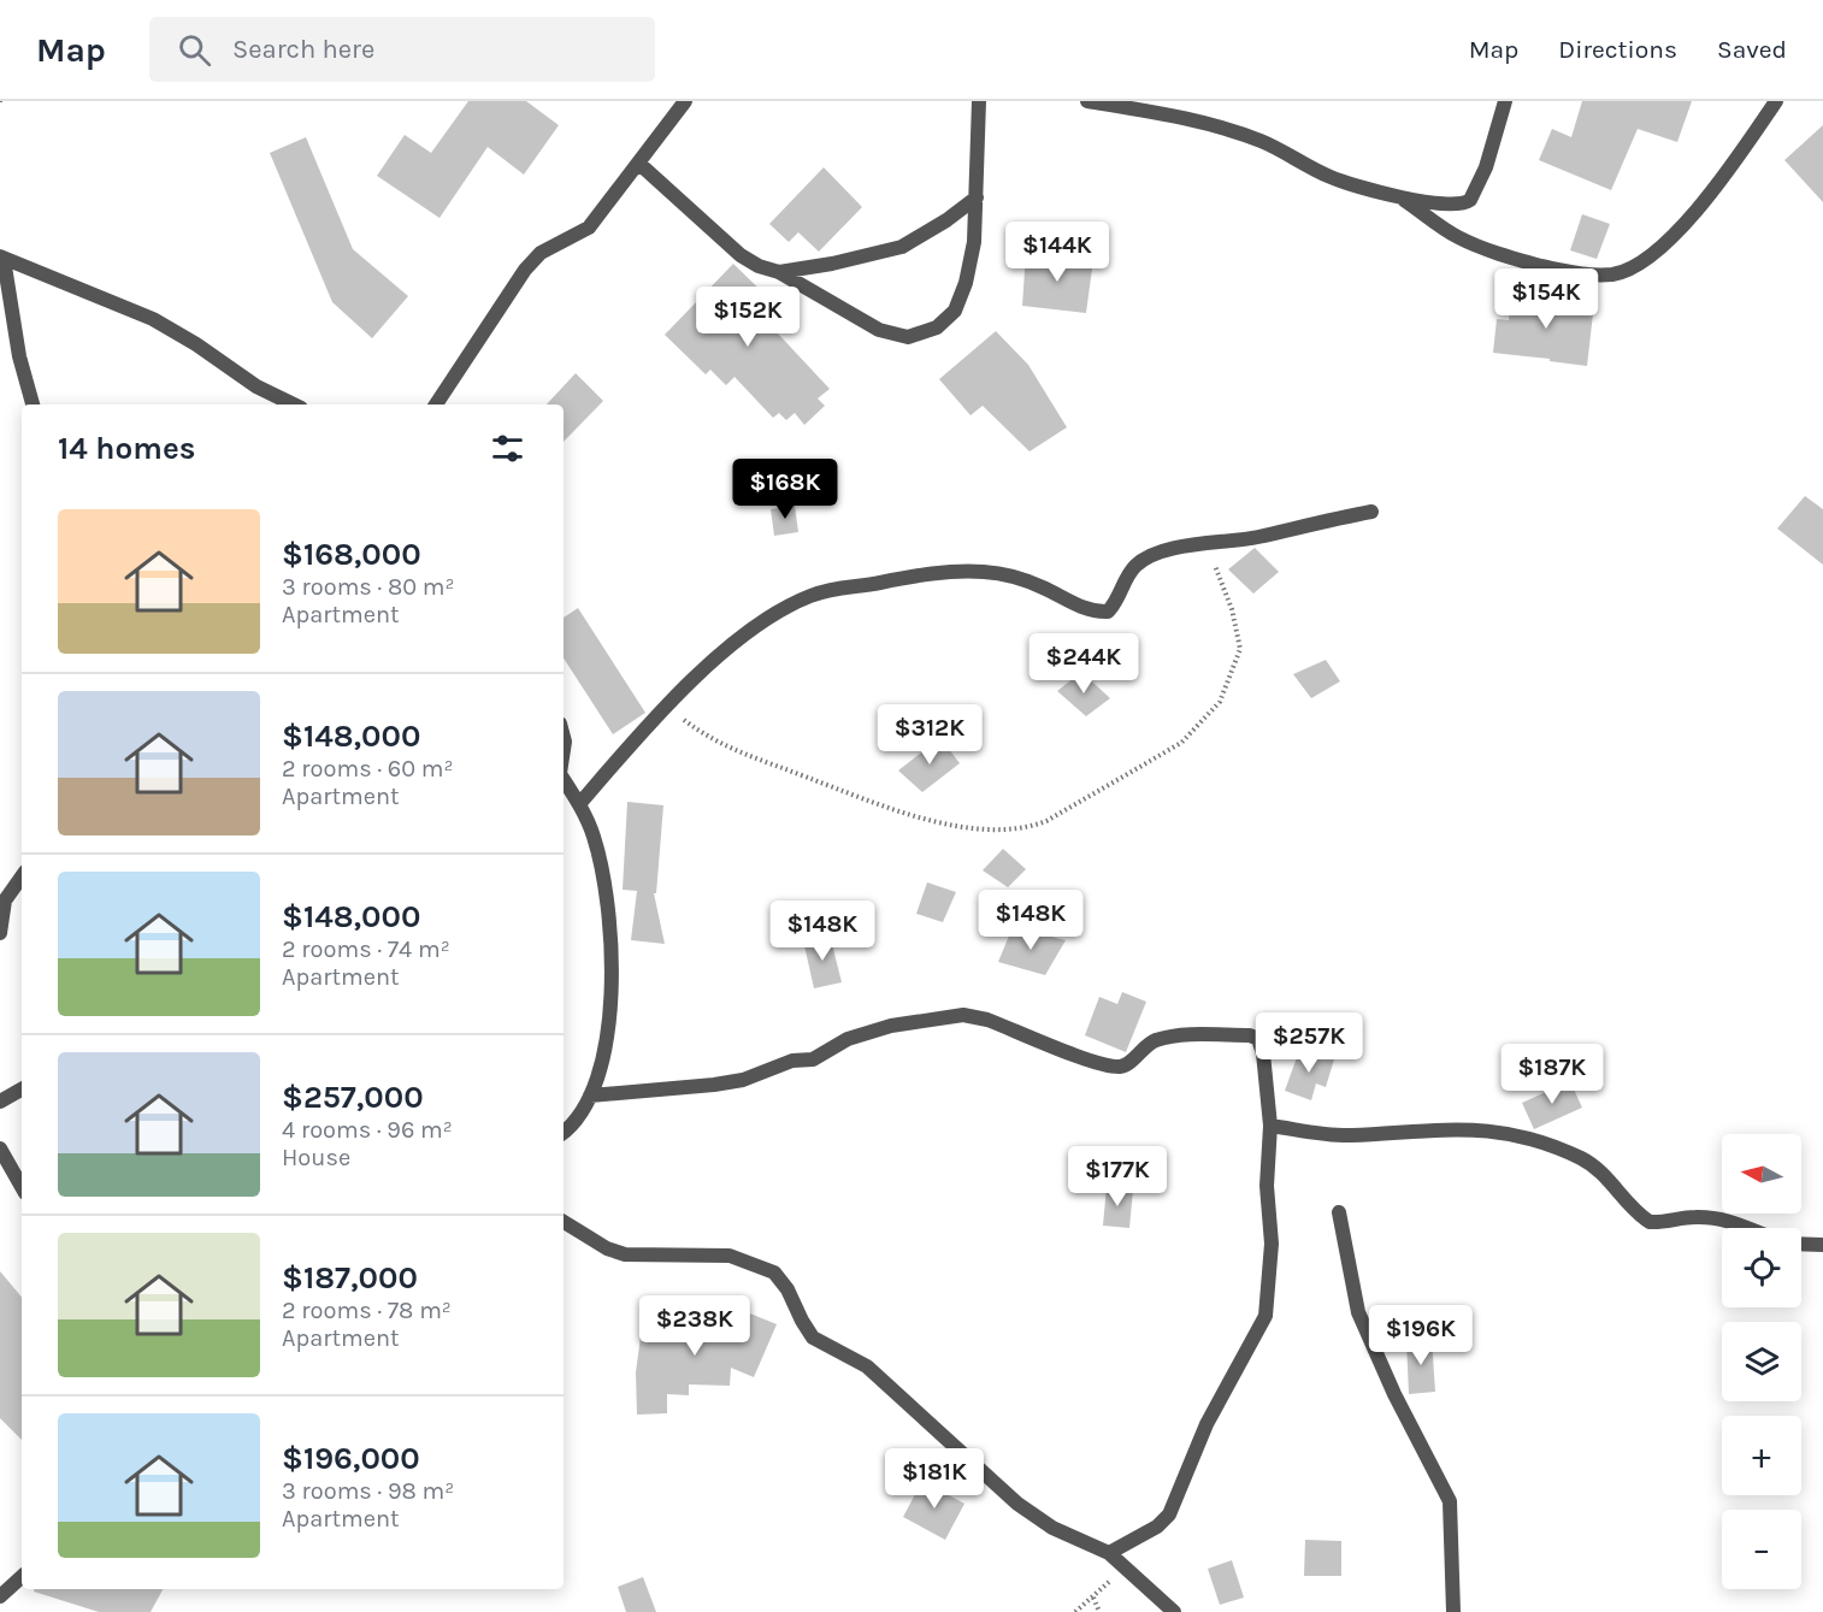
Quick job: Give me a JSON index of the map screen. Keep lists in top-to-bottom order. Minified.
{"north":"left","page":{"header":"Map","search":"Search here","nav":["Map","Directions","Saved"],"price":["$144K","$154K","$152K","$168K","$244K","$312K","$148K","$148K","$257K","$187K","$177K","$238K","$196K","$181K"],"heading":"14 homes","list":[{"name":"$168,000","note":"3 rooms · 80 m² · Apartment"},{"name":"$148,000","note":"2 rooms · 60 m² · Apartment"},{"name":"$148,000","note":"2 rooms · 74 m² · Apartment"},{"name":"$257,000","note":"4 rooms · 96 m² · House"},{"name":"$187,000","note":"2 rooms · 78 m² · Apartment"},{"name":"$196,000","note":"3 rooms · 98 m² · Apartment"}],"map_buttons":["+","−"]}}
